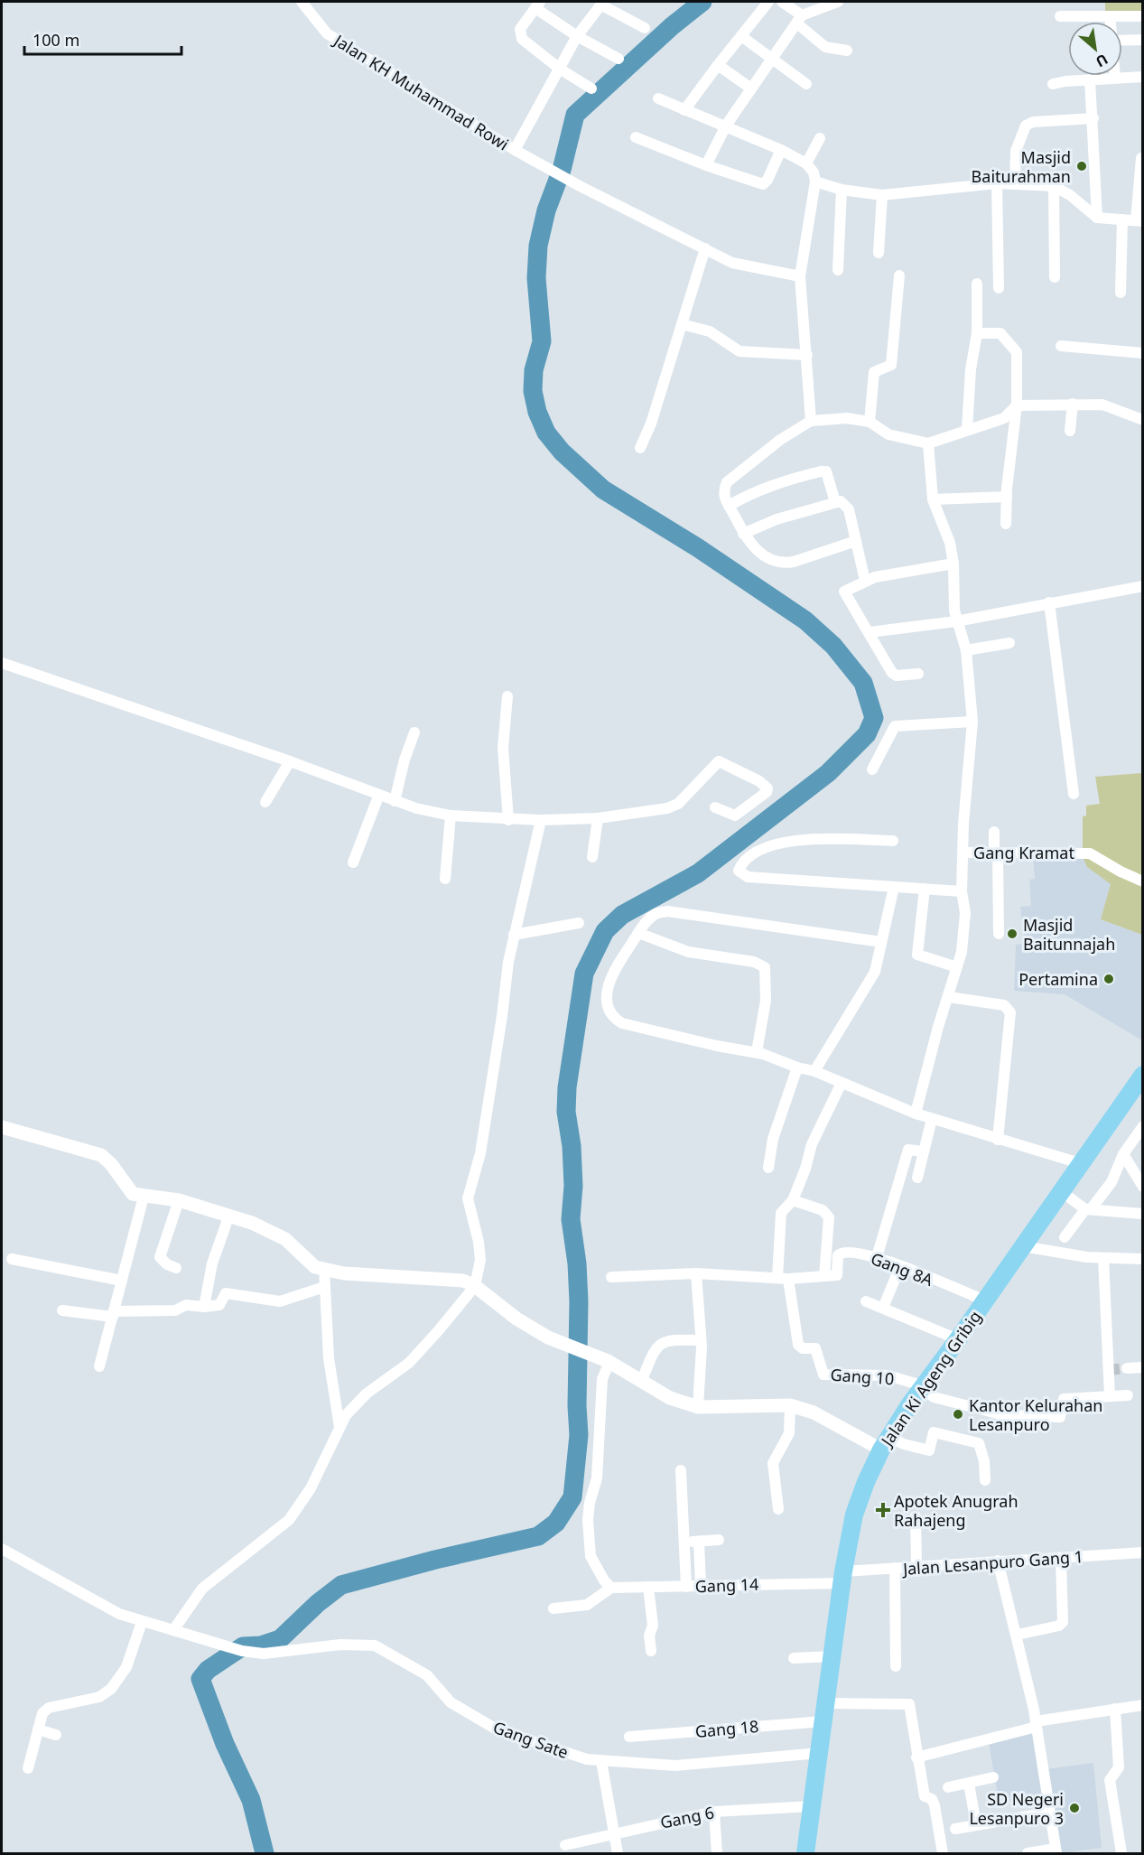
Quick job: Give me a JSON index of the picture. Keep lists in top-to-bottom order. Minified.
{"streets":{"main road":["Jalan Ki Ageng Gribig"],"street":["Jalan KH Muhammad Rowi","Gang Kramat","Gang 8A","Gang 10","Jalan Lesanpuro Gang 1","Gang 14","Gang 18","Gang Sate","Gang 6"]},"crossings":[["Gang 8A","Jalan Ki Ageng Gribig"],["Gang 10","Jalan Ki Ageng Gribig"],["Jalan Ki Ageng Gribig","Jalan Lesanpuro Gang 1"],["Jalan Ki Ageng Gribig","Gang 14"],["Jalan Ki Ageng Gribig","Gang 18"],["Jalan Ki Ageng Gribig","Gang Sate"],["Jalan Ki Ageng Gribig","Gang 6"],["Jalan Lesanpuro Gang 1","Gang 14"]],"places":{"other":["Masjid Baiturahman","Masjid Baitunnajah","Pertamina","Kantor Kelurahan Lesanpuro","SD Negeri Lesanpuro 3"],"health":["Apotek Anugrah Rahajeng"]},"scale_bar":"100 m","north":"bottom right"}
